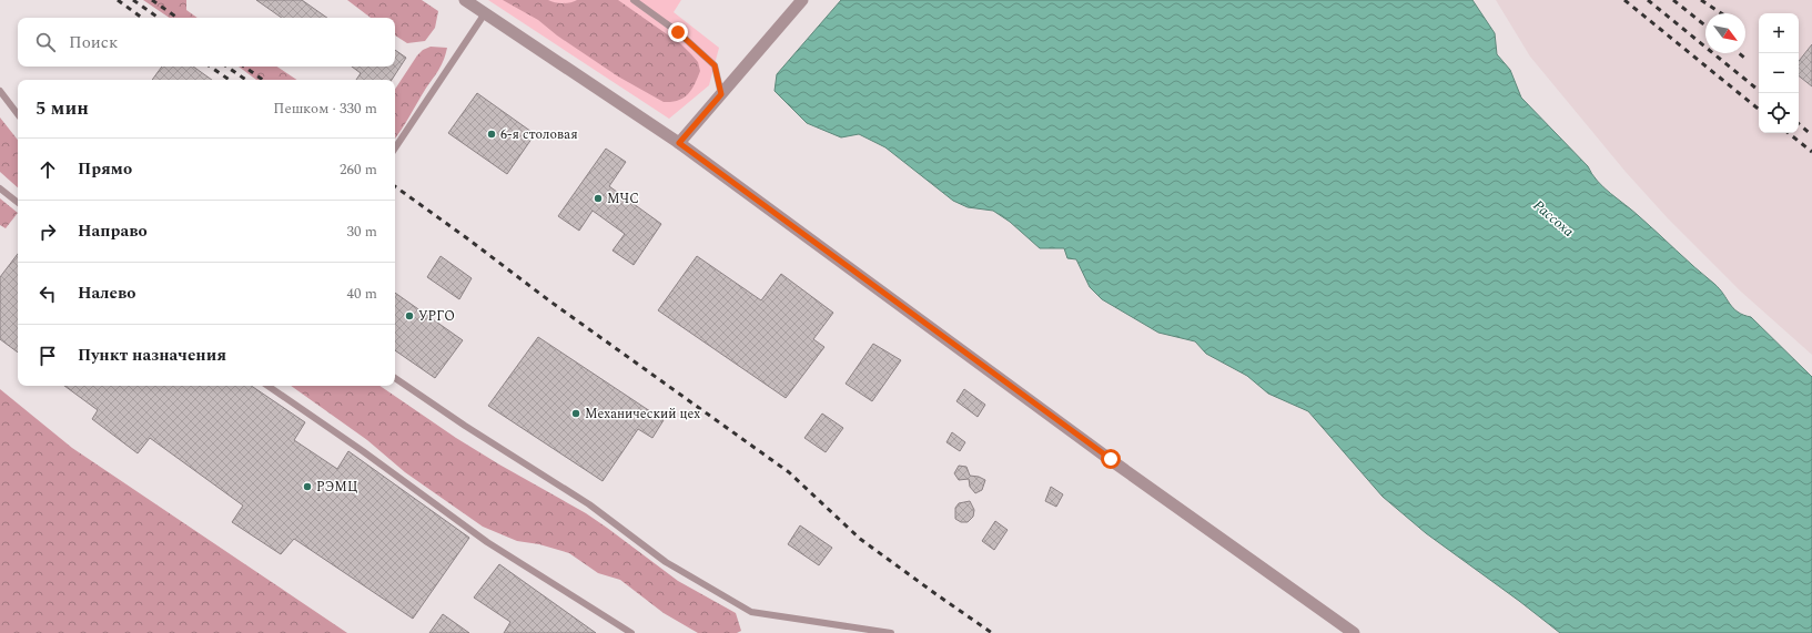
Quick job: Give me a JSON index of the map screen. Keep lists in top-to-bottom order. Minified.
{"water":["Рассоха"],"places":["6-я столовая","МЧС","УРГО","Механический цех","РЭМЦ"],"north":"bottom right","page":{"map_buttons":["+","−"],"search":"Поиск","heading":["5 мин","Пешком · 330 m"],"list":[["Прямо","260 m"],["Направо","30 m"],["Налево","40 m"],"Пункт назначения"]}}
